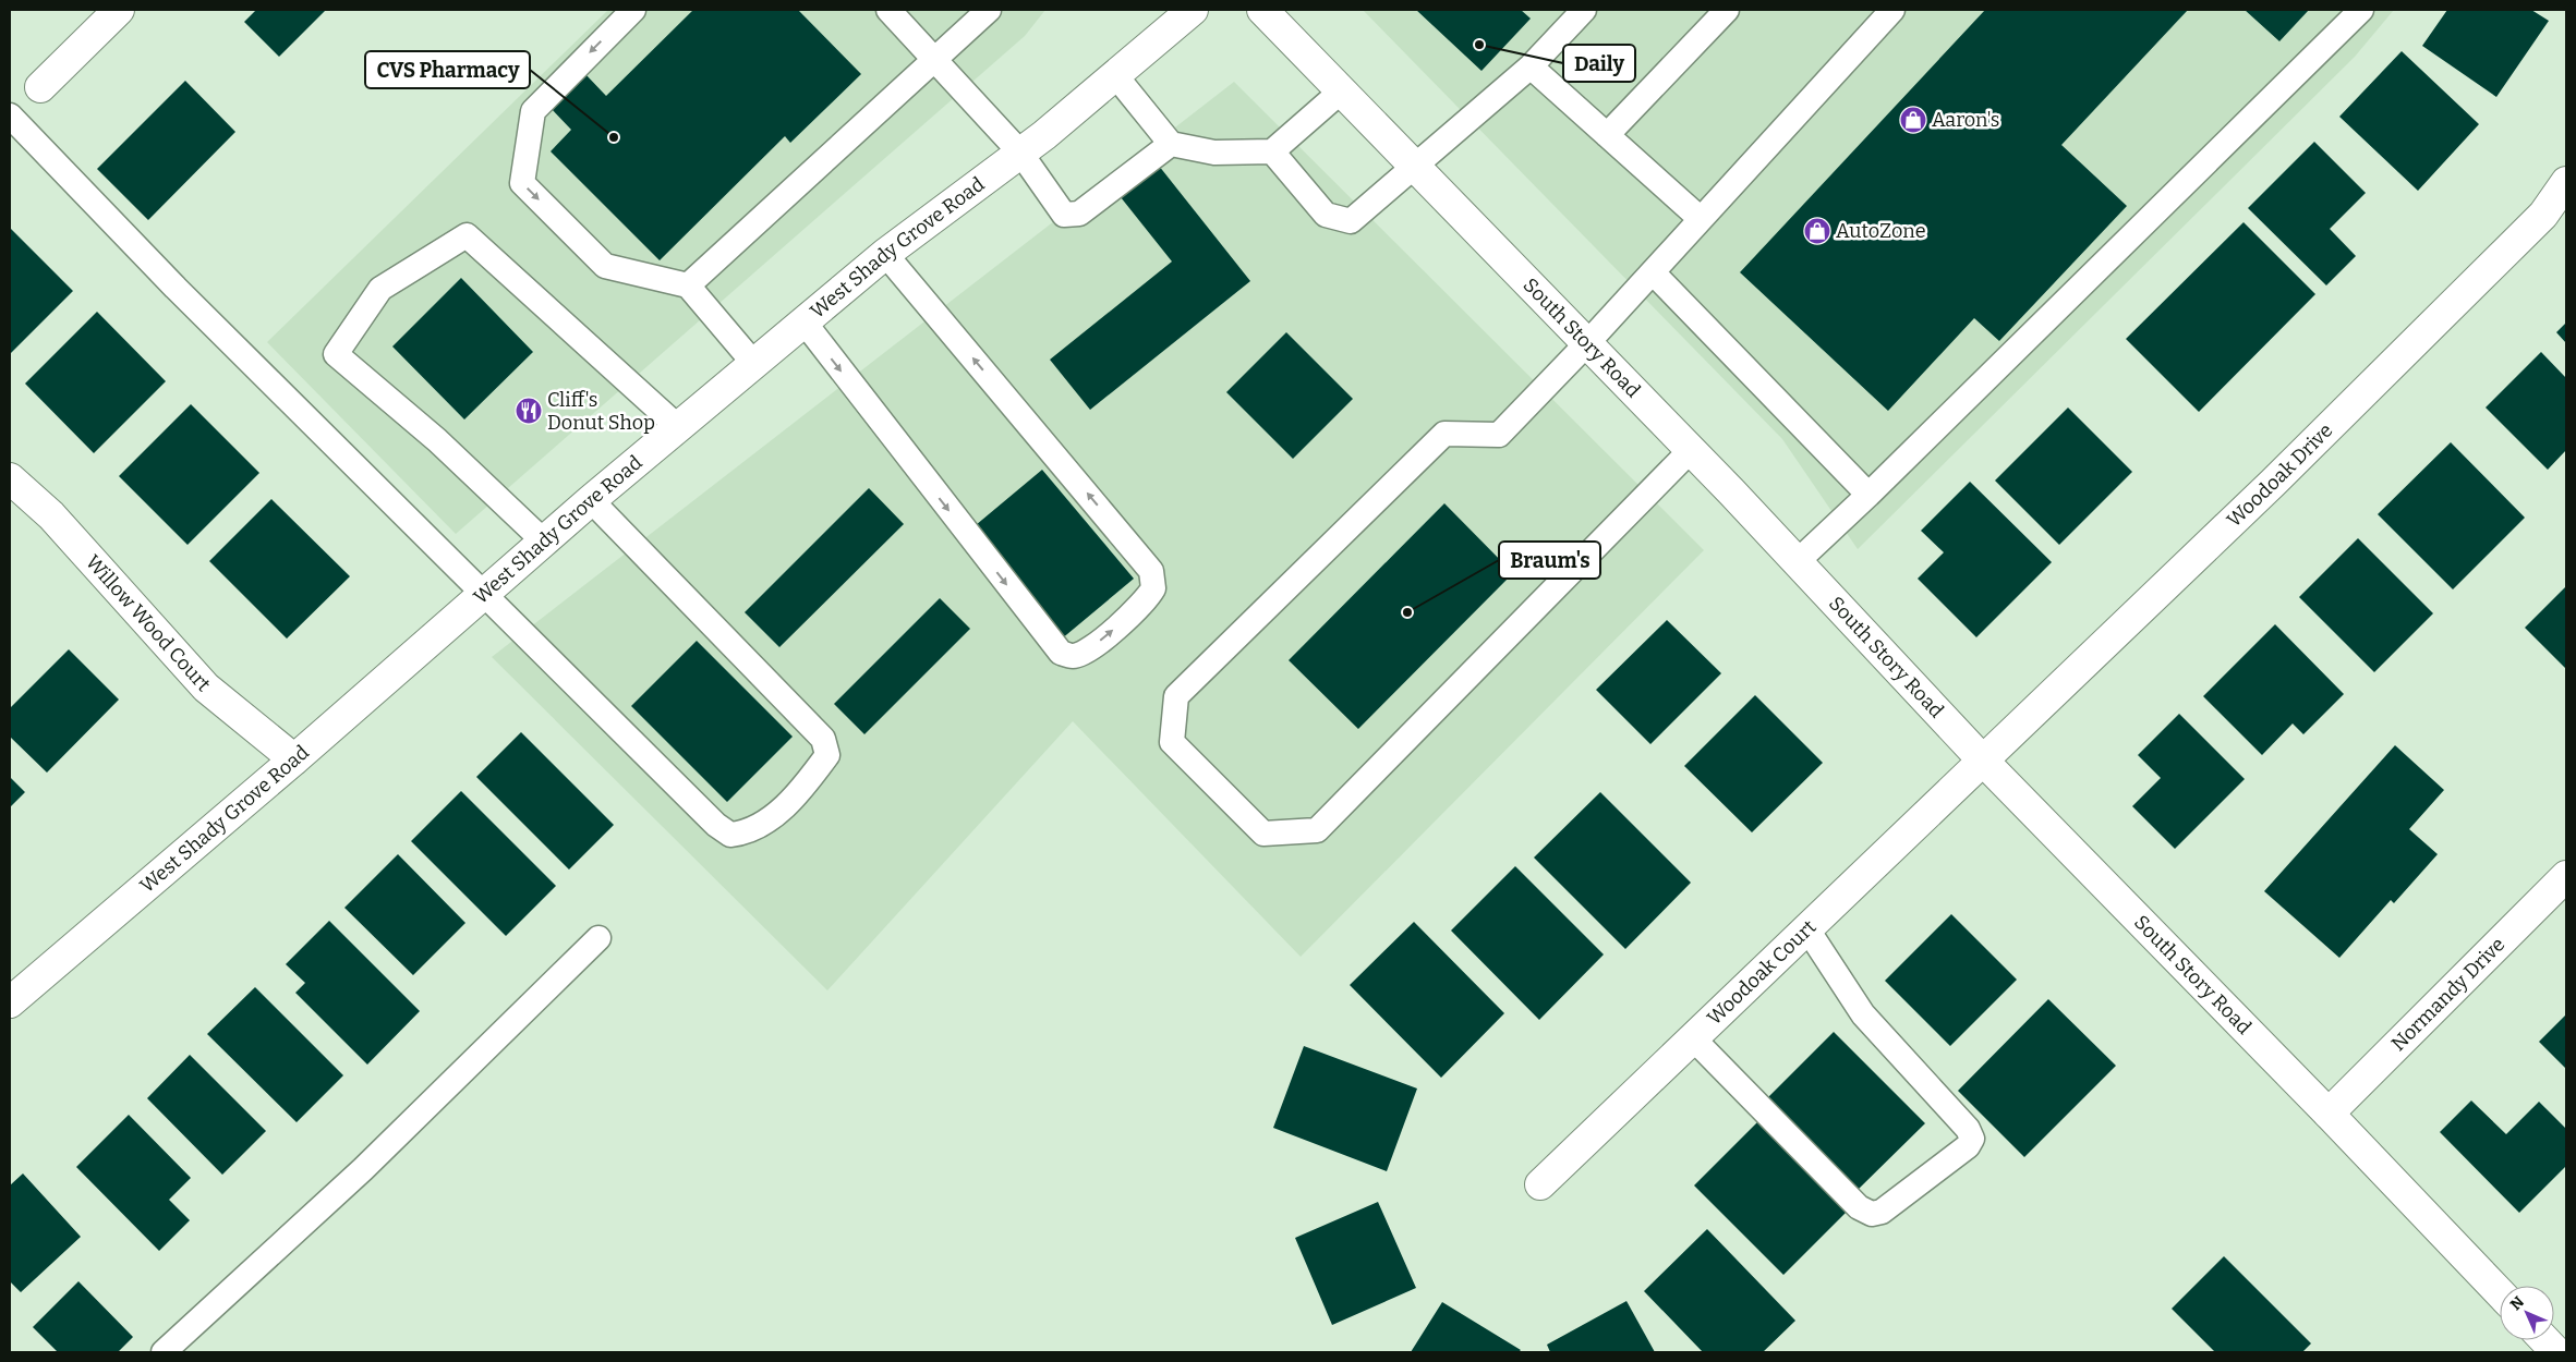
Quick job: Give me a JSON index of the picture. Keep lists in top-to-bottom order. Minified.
{"streets":{"main road":["West Shady Grove Road","South Story Road","Woodoak Drive","Willow Wood Court","Woodoak Court","Normandy Drive"]},"crossings":[["West Shady Grove Road","Willow Wood Court"],["South Story Road","Woodoak Drive"],["South Story Road","Woodoak Court"],["South Story Road","Normandy Drive"],["Woodoak Drive","Woodoak Court"]],"places":{"other":["Daily","CVS Pharmacy","Braum's"],"shop":["Aaron's","AutoZone"],"restaurant":["Cliff's Donut Shop"]},"north":"top left"}
